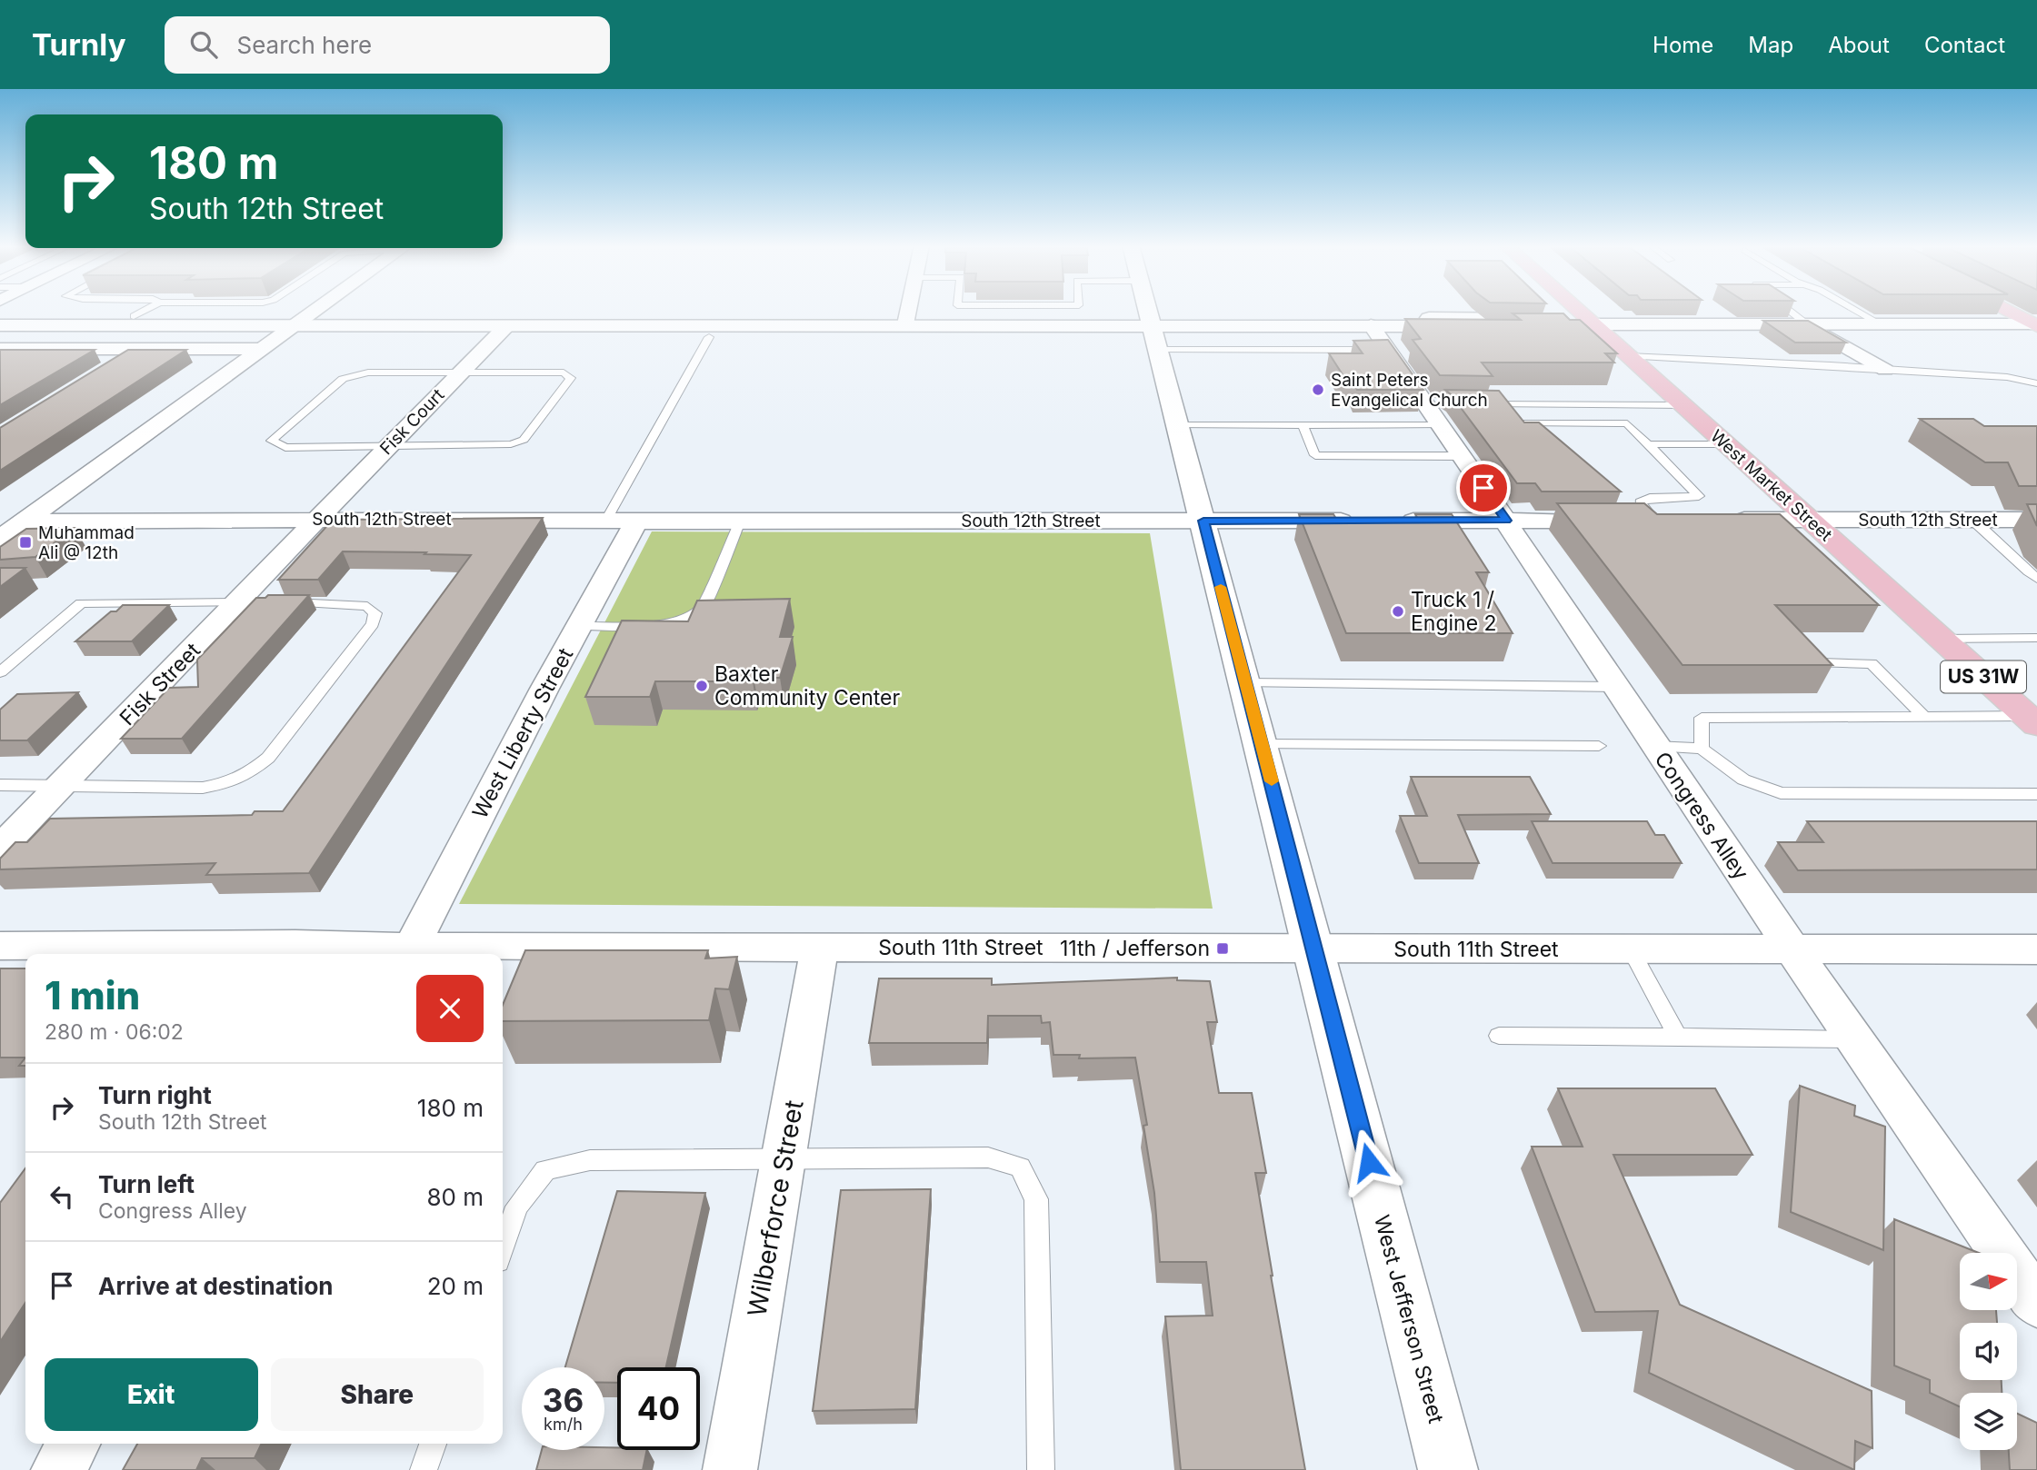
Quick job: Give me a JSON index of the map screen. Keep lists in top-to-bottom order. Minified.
{"streets":{"main road":["West Market Street","US 31W"],"street":["Fisk Court","South 12th Street","Fisk Street","West Liberty Street","Congress Alley","South 11th Street","Wilberforce Street","West Jefferson Street"]},"crossings":[["Fisk Court","South 12th Street"],["Fisk Court","Fisk Street"],["West Market Street","South 12th Street"],["South 12th Street","Fisk Street"],["South 12th Street","West Liberty Street"],["South 12th Street","West Jefferson Street"],["West Liberty Street","South 11th Street"],["Congress Alley","South 11th Street"],["South 11th Street","Wilberforce Street"],["South 11th Street","West Jefferson Street"]],"places":{"other":["Saint Peters Evangelical Church","Truck 1 / Engine 2","Baxter Community Center"],"transit":["Muhammad Ali @ 12th","11th / Jefferson"]},"north":"right","page":{"header":"Turnly","search":"Search here","nav":["Home","Map","About","Contact"],"turn":["180 m","South 12th Street"],"heading":["1 min","280 m · 06:02"],"list":[{"name":"Turn right","note":"South 12th Street","value":"180 m"},{"name":"Turn left","note":"Congress Alley","value":"80 m"},{"name":"Arrive at destination","value":"20 m"}],"buttons":["Exit","Share"],"speed":"36 km/h","limit":"40"}}
